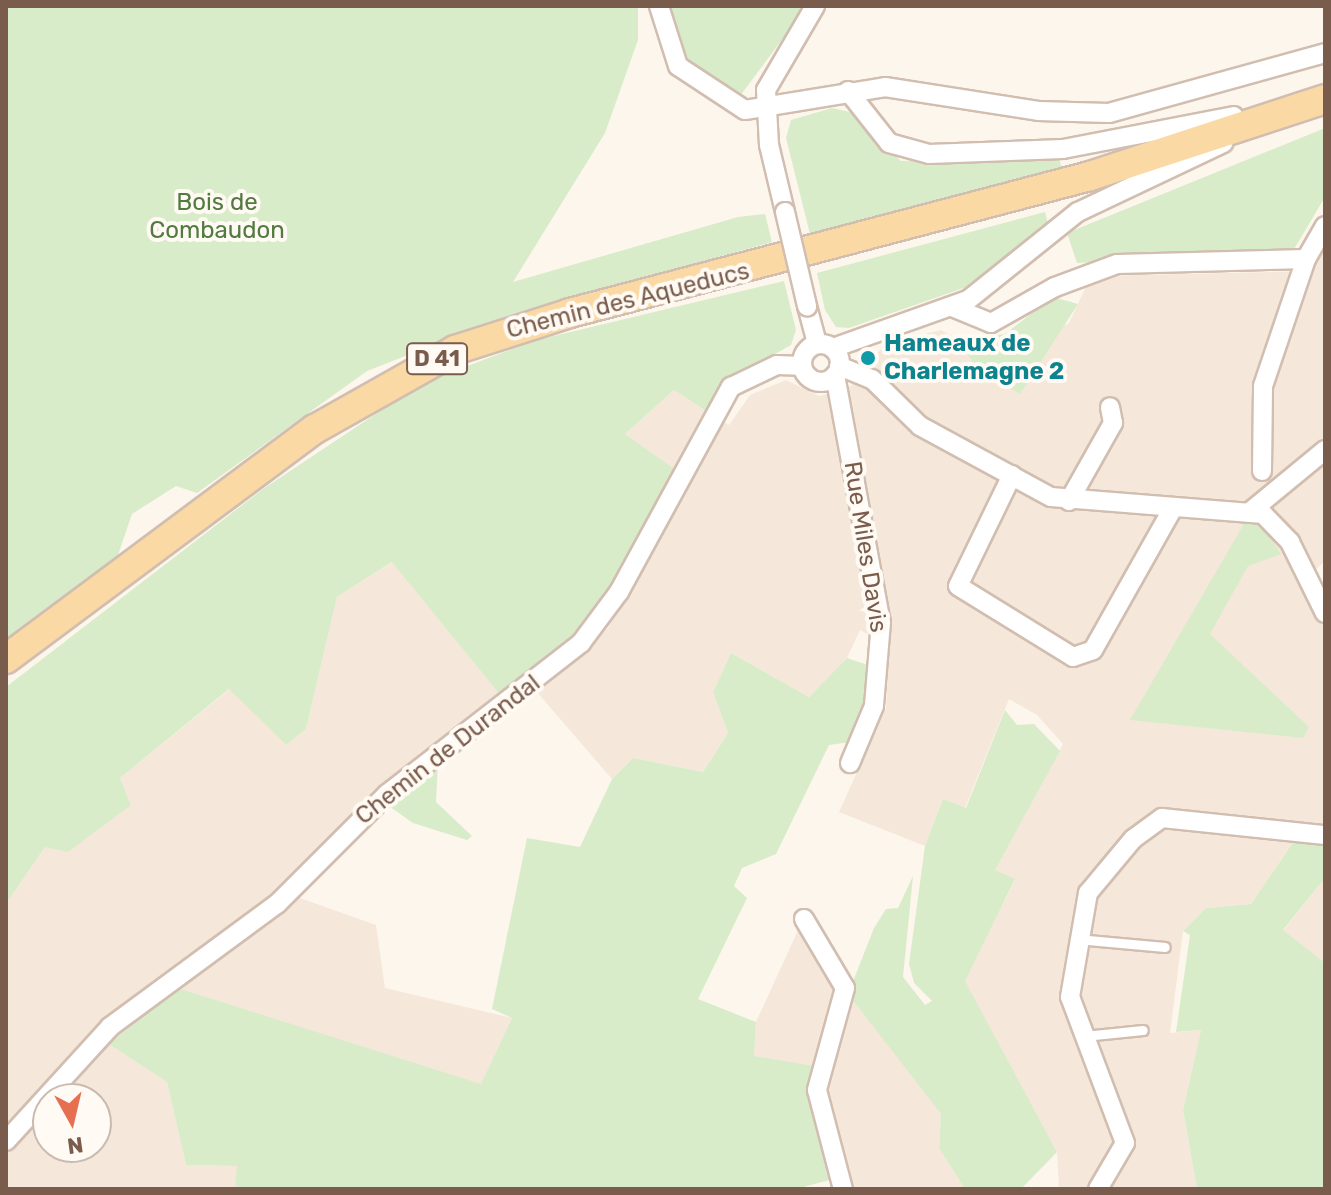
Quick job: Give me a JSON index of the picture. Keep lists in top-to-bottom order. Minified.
{"streets":{"main road":["Chemin des Aqueducs","D 41"],"street":["Rue Miles Davis","Chemin de Durandal"]},"parks":["Bois de Combaudon"],"places":["Hameaux de Charlemagne 2"],"north":"bottom"}
